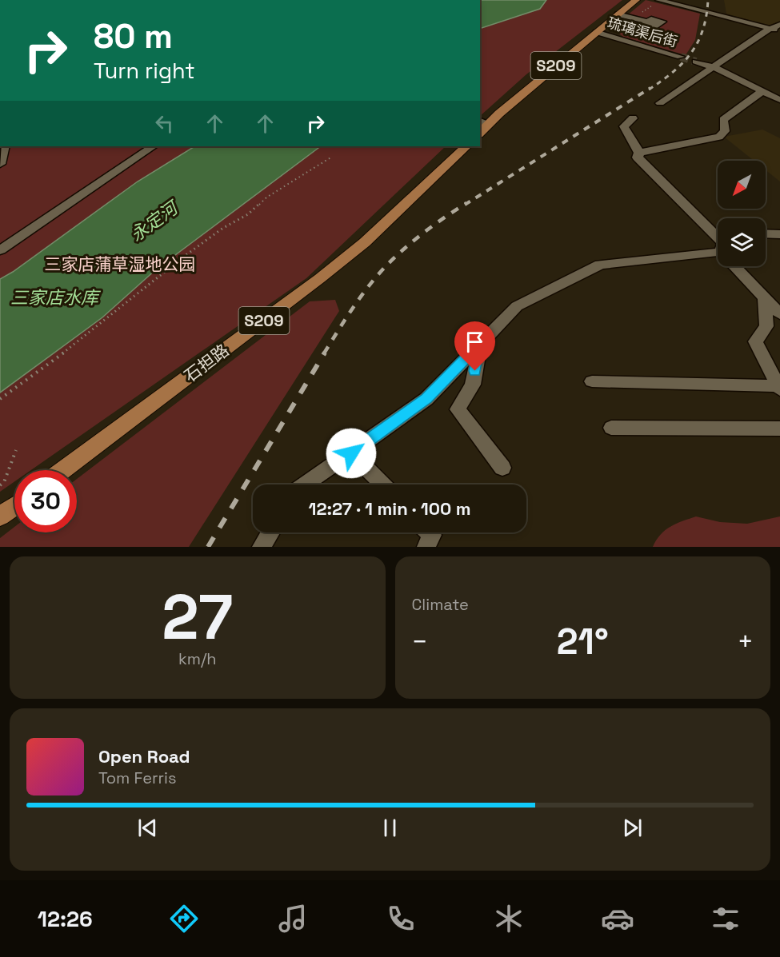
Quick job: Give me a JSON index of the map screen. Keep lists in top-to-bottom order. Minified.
{"streets":{"main road":["S209","石担路"],"street":["琉璃渠后街"]},"crossings":[["琉璃渠后街","S209"]],"water":["永定河","三家店水库"],"parks":["三家店蒲草湿地公园"],"north":"bottom left","page":{"turn":["80 m","Turn right"],"limit":"30","trip":"12:27 · 1 min · 100 m","tile":[["27","km/h"],"Climate"],"heat":["−","21°","+"],"song":["Open Road","Tom Ferris"],"tabs":"12:26"}}
